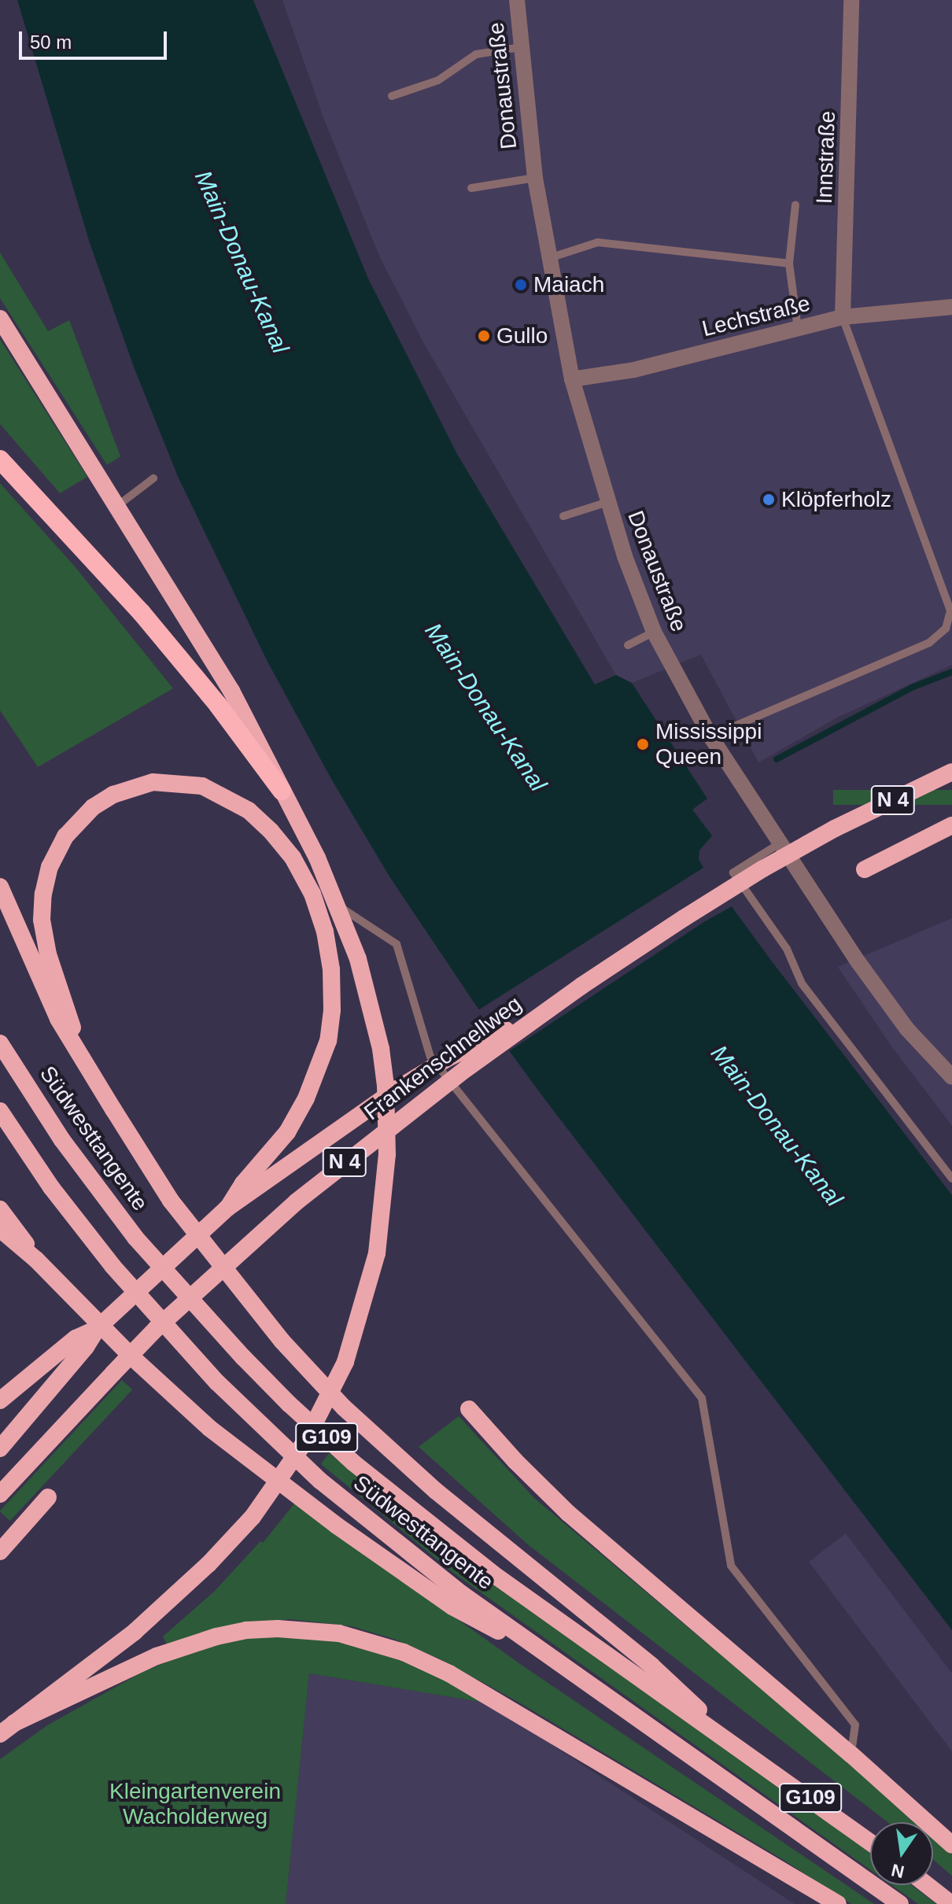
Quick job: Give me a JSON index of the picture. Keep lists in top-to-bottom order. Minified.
{"streets":{"highway":["N 4","Frankenschnellweg","Südwesttangente","G109"],"street":["Donaustraße","Innstraße","Lechstraße"]},"crossings":[["Donaustraße","Lechstraße"],["Innstraße","Lechstraße"]],"water":["Main-Donau-Kanal"],"parks":["Kleingartenverein Wacholderweg"],"places":["Maiach","Gullo","Klöpferholz","Mississippi Queen"],"scale_bar":"50 m","north":"bottom"}
